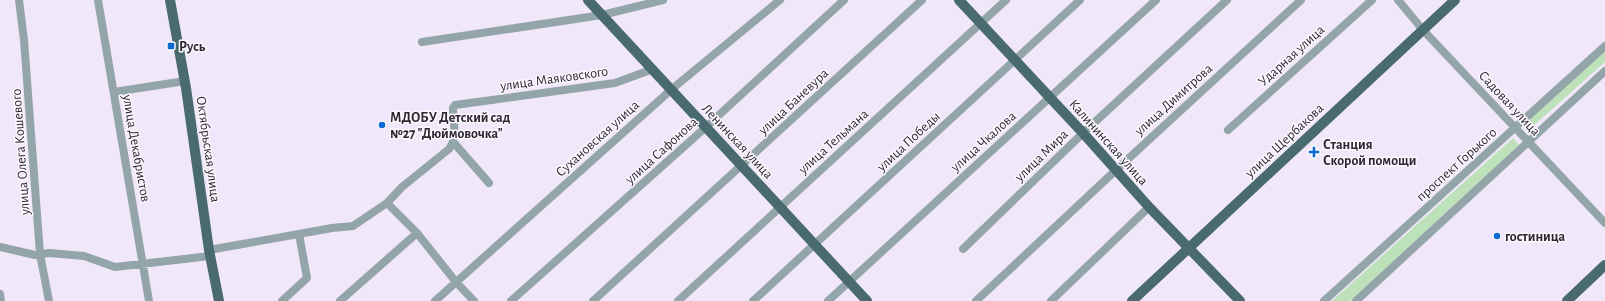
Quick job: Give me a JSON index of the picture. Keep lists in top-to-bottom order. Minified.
{"streets":{"main road":["улица Щербакова","Ленинская улица","Калининская улица","Октябрьская улица"],"street":["Ударная улица","улица Маяковского","улица Димитрова","улица Баневура","Садовая улица","Сухановская улица","улица Тельмана","улица Победы","улица Чкалова","улица Декабристов","улица Сафонова","улица Олега Кошевого","улица Мира","проспект Горького"]},"crossings":[["улица Маяковского","Ленинская улица"],["улица Димитрова","Калининская улица"],["улица Баневура","Ленинская улица"],["Садовая улица","улица Щербакова"],["Садовая улица","проспект Горького"],["Сухановская улица","Ленинская улица"],["улица Щербакова","Калининская улица"],["Ленинская улица","улица Тельмана"],["Ленинская улица","улица Победы"],["Ленинская улица","улица Чкалова"],["Ленинская улица","улица Сафонова"],["улица Тельмана","Калининская улица"],["улица Победы","Калининская улица"],["улица Чкалова","Калининская улица"],["Калининская улица","улица Мира"]],"places":{"transit":["Русь"],"other":["МДОБУ Детский сад №27 \"Дюймовочка\"","гостиница"],"health":["Станция Скорой помощи"]}}
